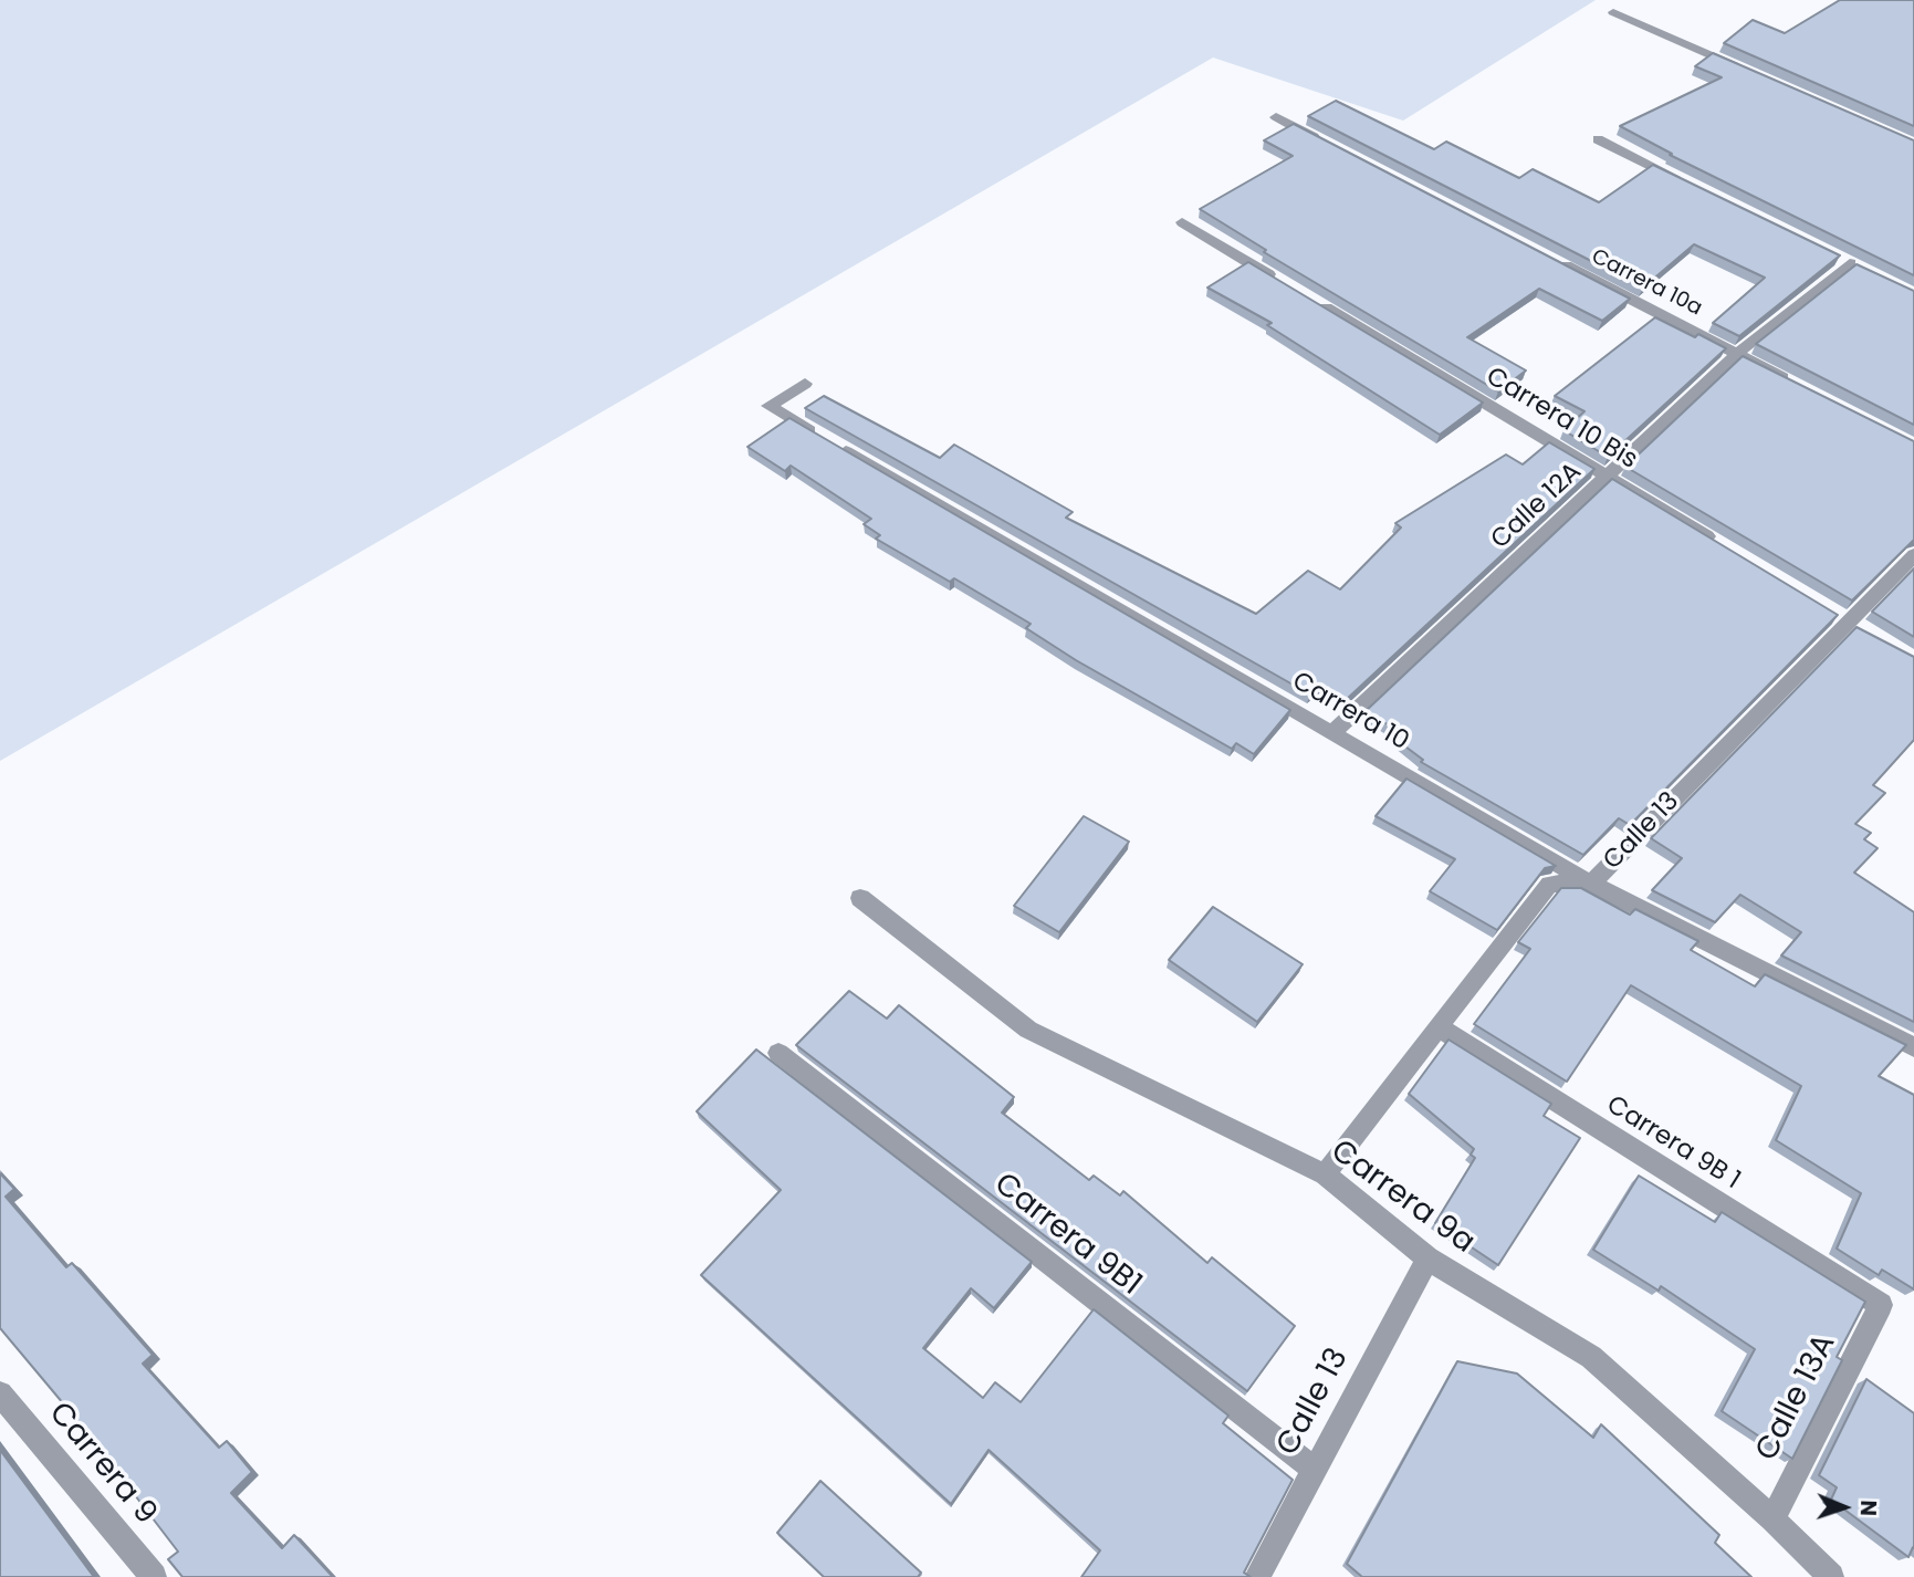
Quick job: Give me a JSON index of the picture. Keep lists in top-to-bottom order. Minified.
{"streets":{"street":["Carrera 10a","Carrera 10 Bis","Calle 12A","Carrera 10","Calle 13","Carrera 9B 1","Carrera 9a","Carrera 9B1","Calle 13A","Carrera 9"]},"crossings":[["Carrera 10a","Calle 12A"],["Carrera 10 Bis","Calle 12A"],["Calle 12A","Carrera 10"],["Carrera 10","Calle 13"],["Calle 13","Carrera 9B 1"],["Calle 13","Carrera 9a"],["Calle 13","Carrera 9B1"],["Carrera 9B 1","Calle 13A"],["Carrera 9a","Calle 13A"]],"north":"right"}
